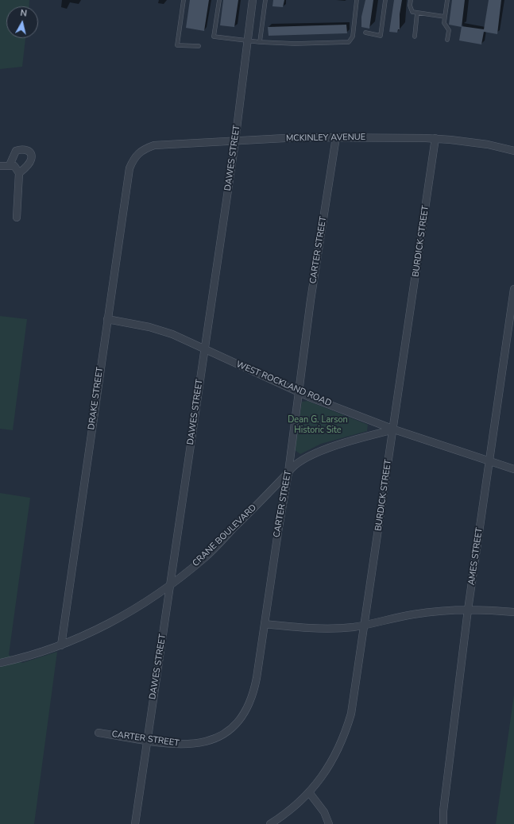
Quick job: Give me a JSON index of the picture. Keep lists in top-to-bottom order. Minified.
{"streets":{"street":["MCKINLEY AVENUE","DAWES STREET","BURDICK STREET","CARTER STREET","WEST ROCKLAND ROAD","DRAKE STREET","CRANE BOULEVARD","AMES STREET"]},"crossings":[["MCKINLEY AVENUE","DAWES STREET"],["MCKINLEY AVENUE","BURDICK STREET"],["MCKINLEY AVENUE","CARTER STREET"],["MCKINLEY AVENUE","DRAKE STREET"],["DAWES STREET","CARTER STREET"],["DAWES STREET","WEST ROCKLAND ROAD"],["DAWES STREET","CRANE BOULEVARD"],["BURDICK STREET","WEST ROCKLAND ROAD"],["BURDICK STREET","CRANE BOULEVARD"],["CARTER STREET","WEST ROCKLAND ROAD"],["CARTER STREET","CRANE BOULEVARD"],["WEST ROCKLAND ROAD","DRAKE STREET"],["WEST ROCKLAND ROAD","CRANE BOULEVARD"],["WEST ROCKLAND ROAD","AMES STREET"],["DRAKE STREET","CRANE BOULEVARD"]],"parks":["Dean G. Larson Historic Site"],"north":"top"}
